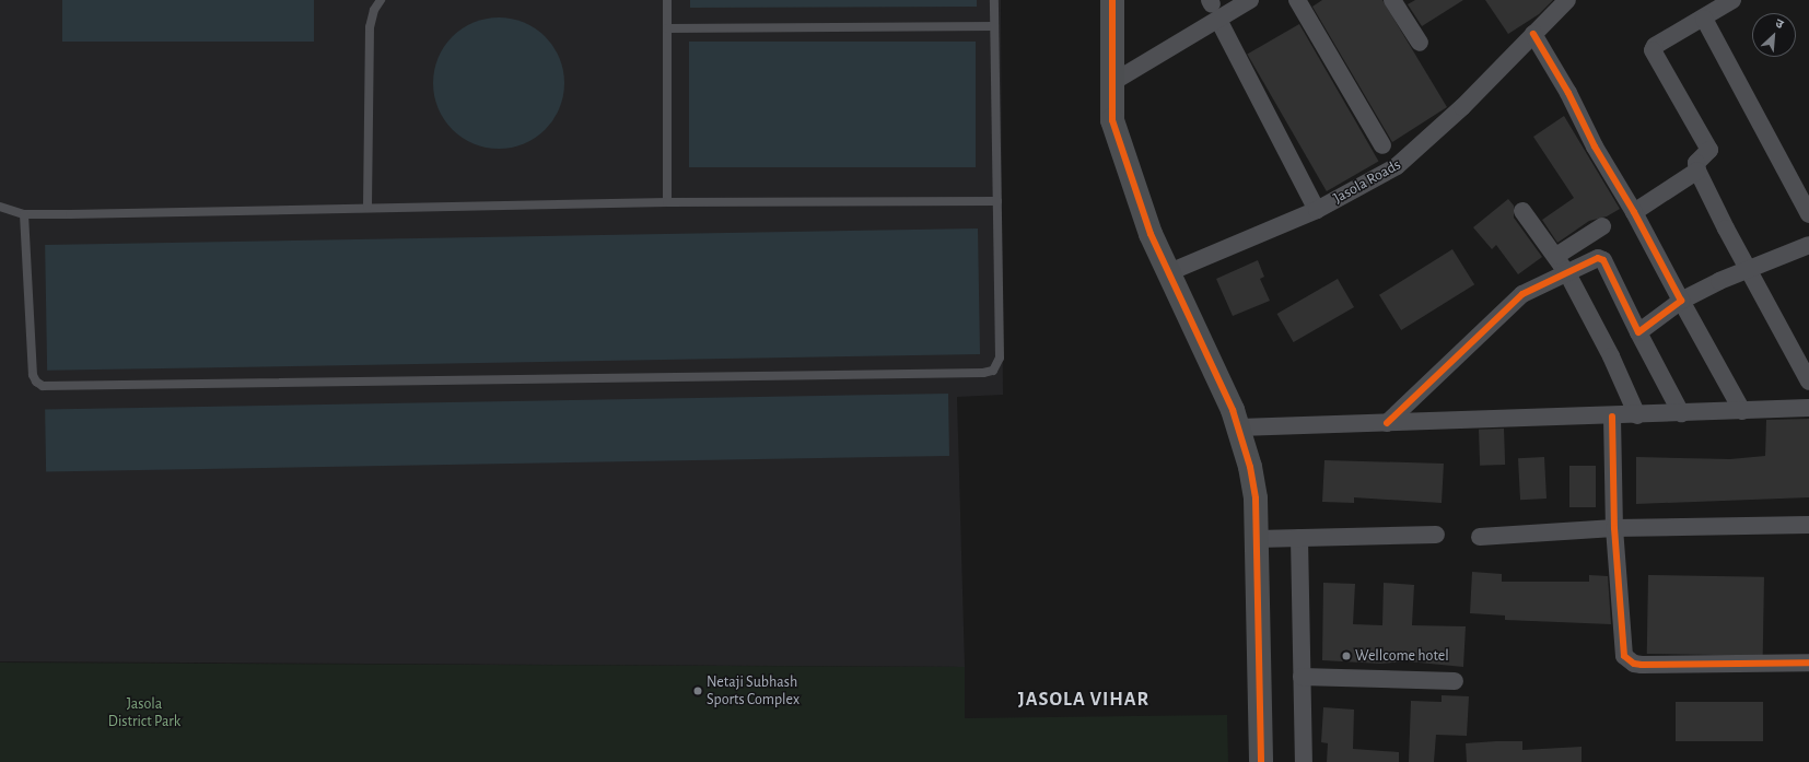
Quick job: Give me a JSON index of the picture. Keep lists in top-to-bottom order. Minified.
{"streets":{"street":["Jasola Roads"]},"districts":["JASOLA VIHAR"],"parks":["Jasola District Park"],"places":["Wellcome hotel","Netaji Subhash Sports Complex"],"north":"top right"}
